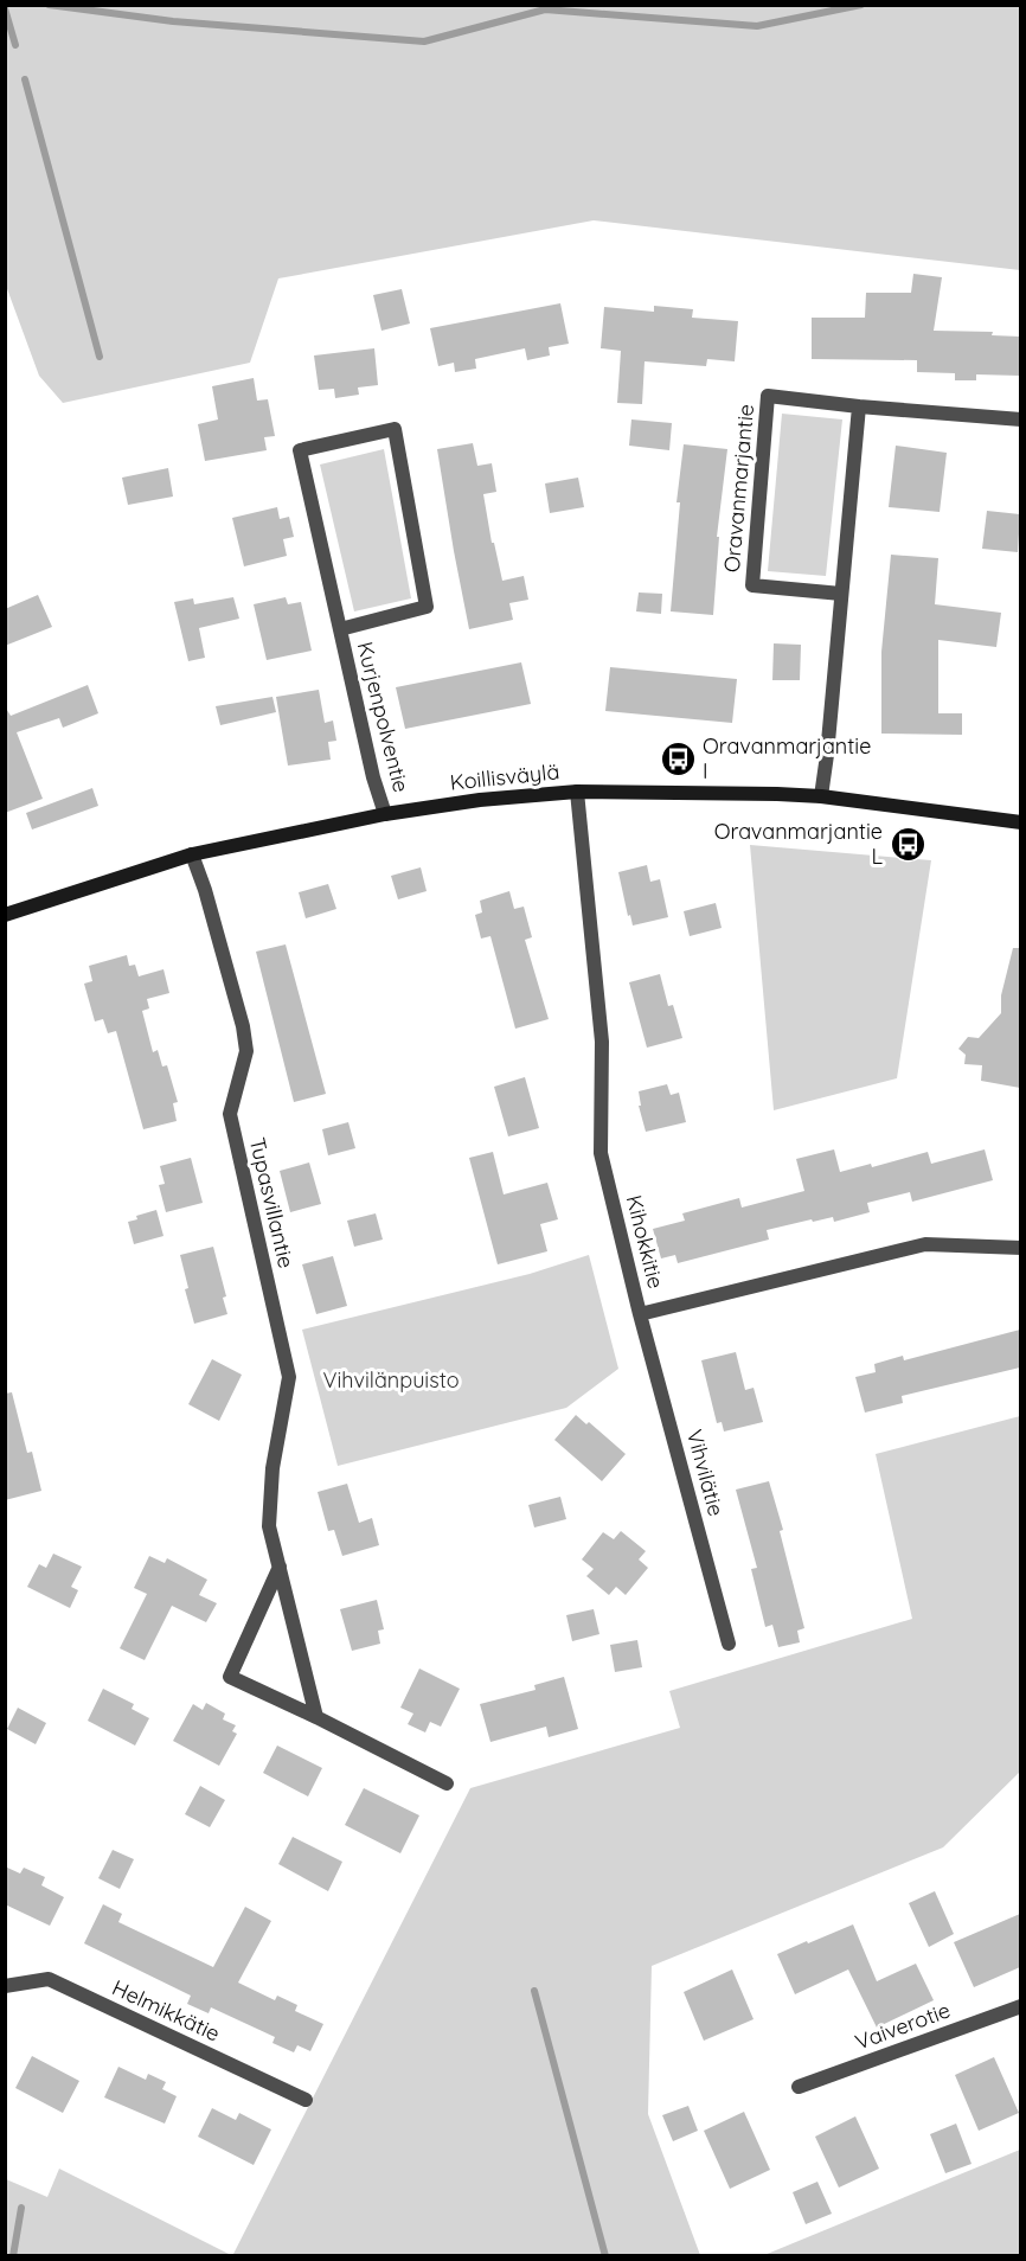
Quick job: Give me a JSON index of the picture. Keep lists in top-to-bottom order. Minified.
{"streets":{"street":["Oravanmarjantie","Kurjenpolventie","Koillisväylä","Tupasvillantie","Kihokkitie","Vihvilätie","Helmikkätie","Vaiverotie"]},"crossings":[["Kurjenpolventie","Koillisväylä"],["Koillisväylä","Tupasvillantie"],["Koillisväylä","Kihokkitie"],["Kihokkitie","Vihvilätie"]],"parks":["Vihvilänpuisto"],"places":{"bus stop":["Oravanmarjantie I","Oravanmarjantie L"]}}
